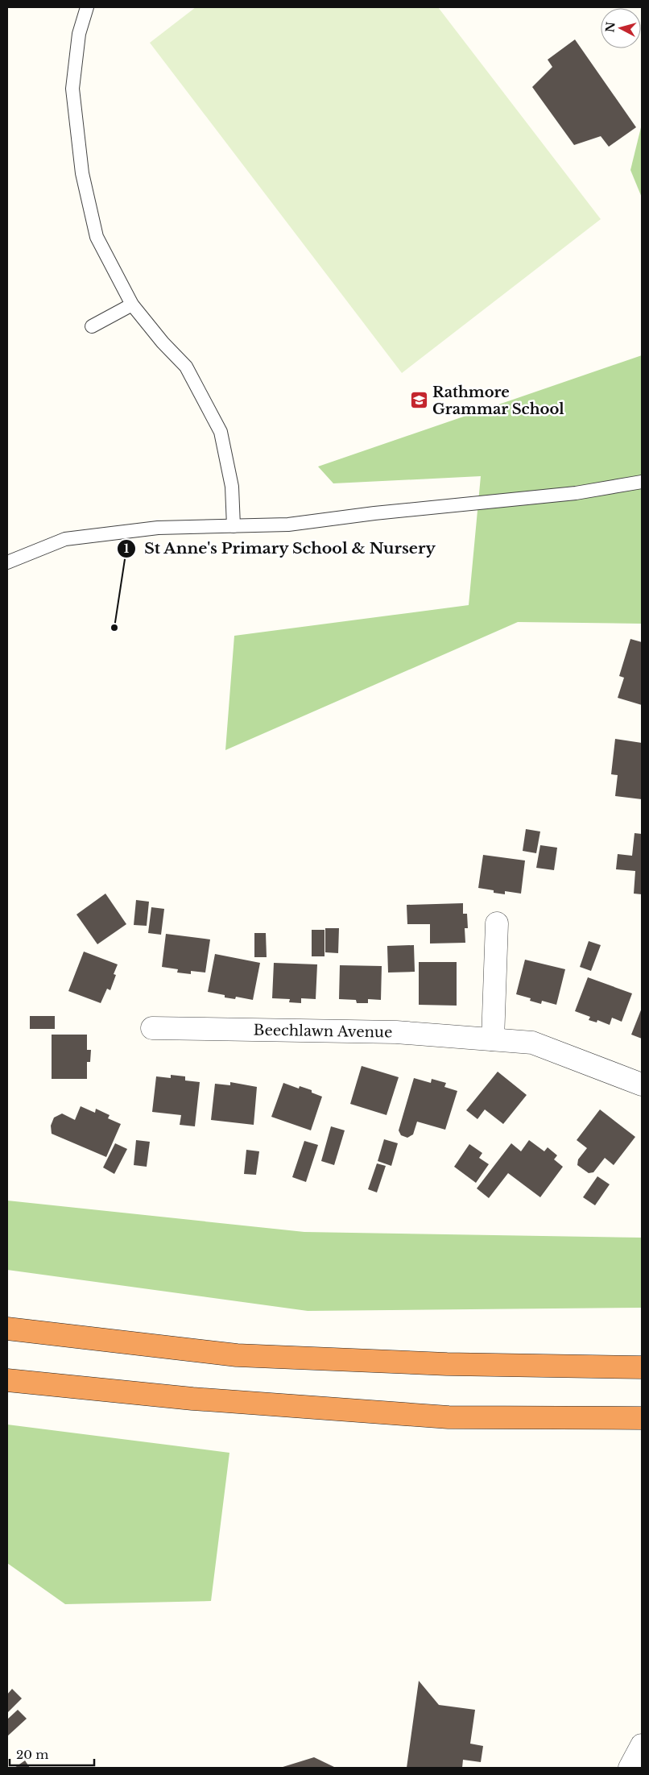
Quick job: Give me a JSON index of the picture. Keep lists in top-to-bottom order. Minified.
{"streets":{"street":["Beechlawn Avenue"]},"places":{"school or university":["Rathmore Grammar School"],"other":["St Anne's Primary School & Nursery"]},"scale_bar":"20 m","north":"left"}
